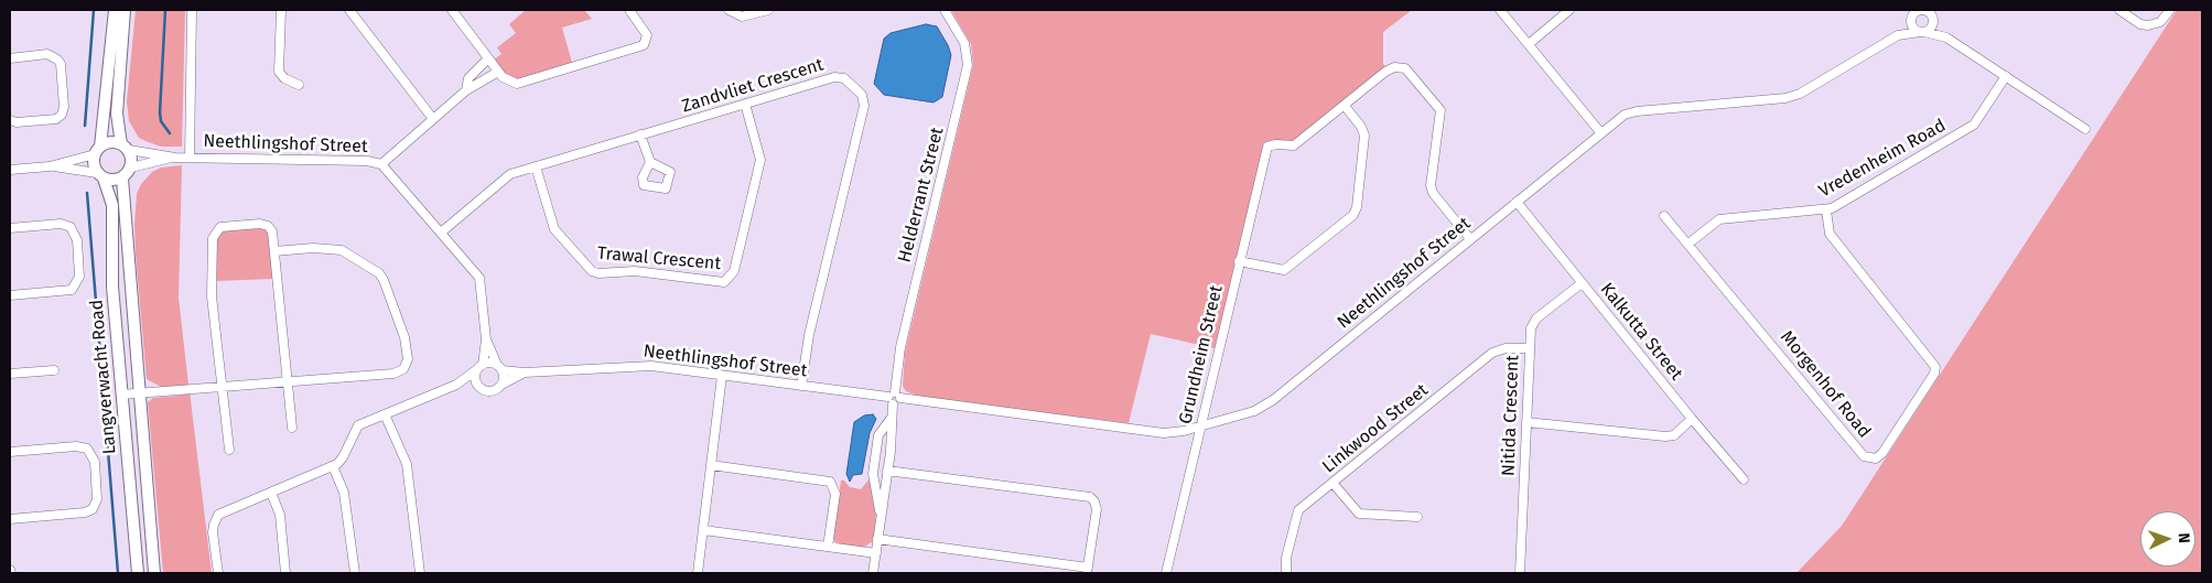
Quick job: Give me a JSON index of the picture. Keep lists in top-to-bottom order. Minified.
{"streets":{"street":["Zandvliet Crescent","Neethlingshof Street","Vredenheim Road","Helderrant Street","Trawal Crescent","Kalkutta Street","Grundheim Street","Langverwacht Road","Morgenhof Road","Nitida Crescent","Linkwood Street"]},"crossings":[["Zandvliet Crescent","Neethlingshof Street"],["Zandvliet Crescent","Trawal Crescent"],["Neethlingshof Street","Helderrant Street"],["Neethlingshof Street","Kalkutta Street"],["Neethlingshof Street","Grundheim Street"],["Neethlingshof Street","Langverwacht Road"],["Vredenheim Road","Morgenhof Road"],["Kalkutta Street","Nitida Crescent"],["Nitida Crescent","Linkwood Street"]],"north":"right"}
